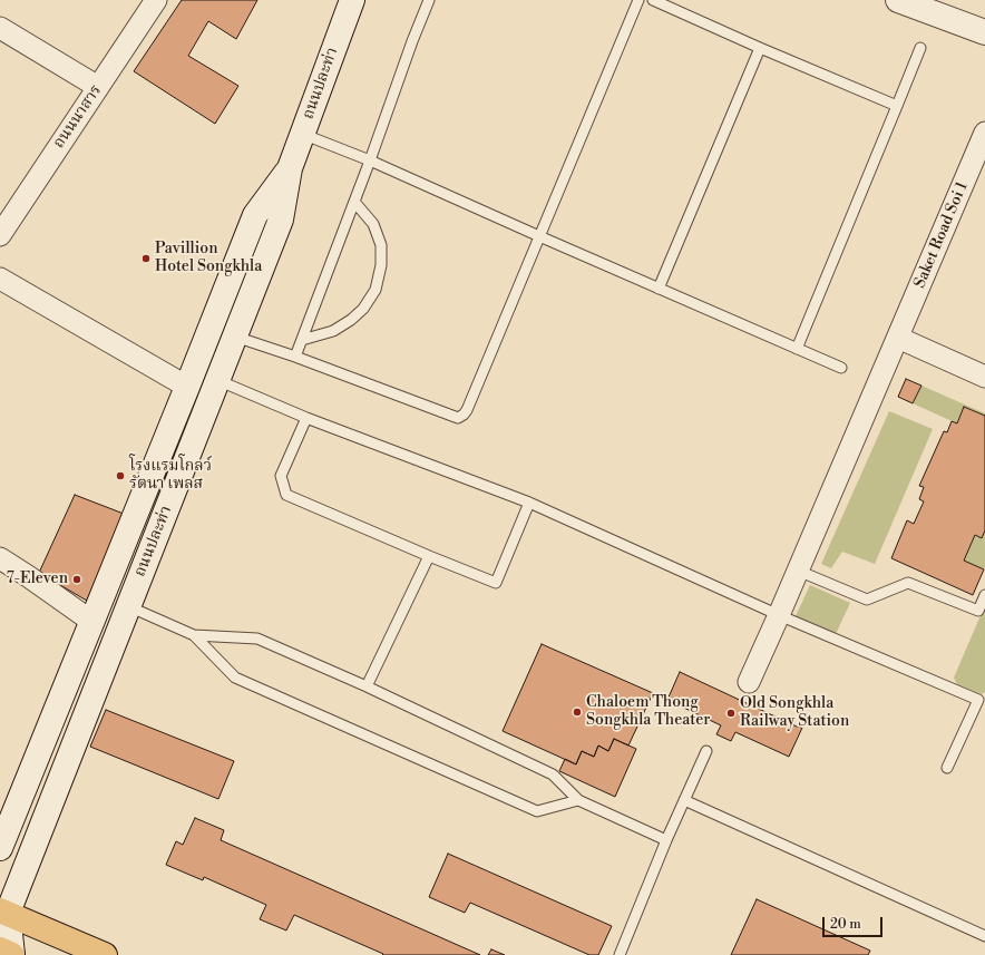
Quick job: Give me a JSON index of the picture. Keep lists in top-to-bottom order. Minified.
{"streets":{"main road":["ถนนปละท่า"],"street":["ถนนนาสาร","Saket Road Soi 1"]},"places":["Pavillion Hotel Songkhla","โรงแรมโกลว์ รัตนา เพลส","7-Eleven","Chaloem Thong Songkhla Theater","Old Songkhla Railway Station"],"scale_bar":"20 m"}
